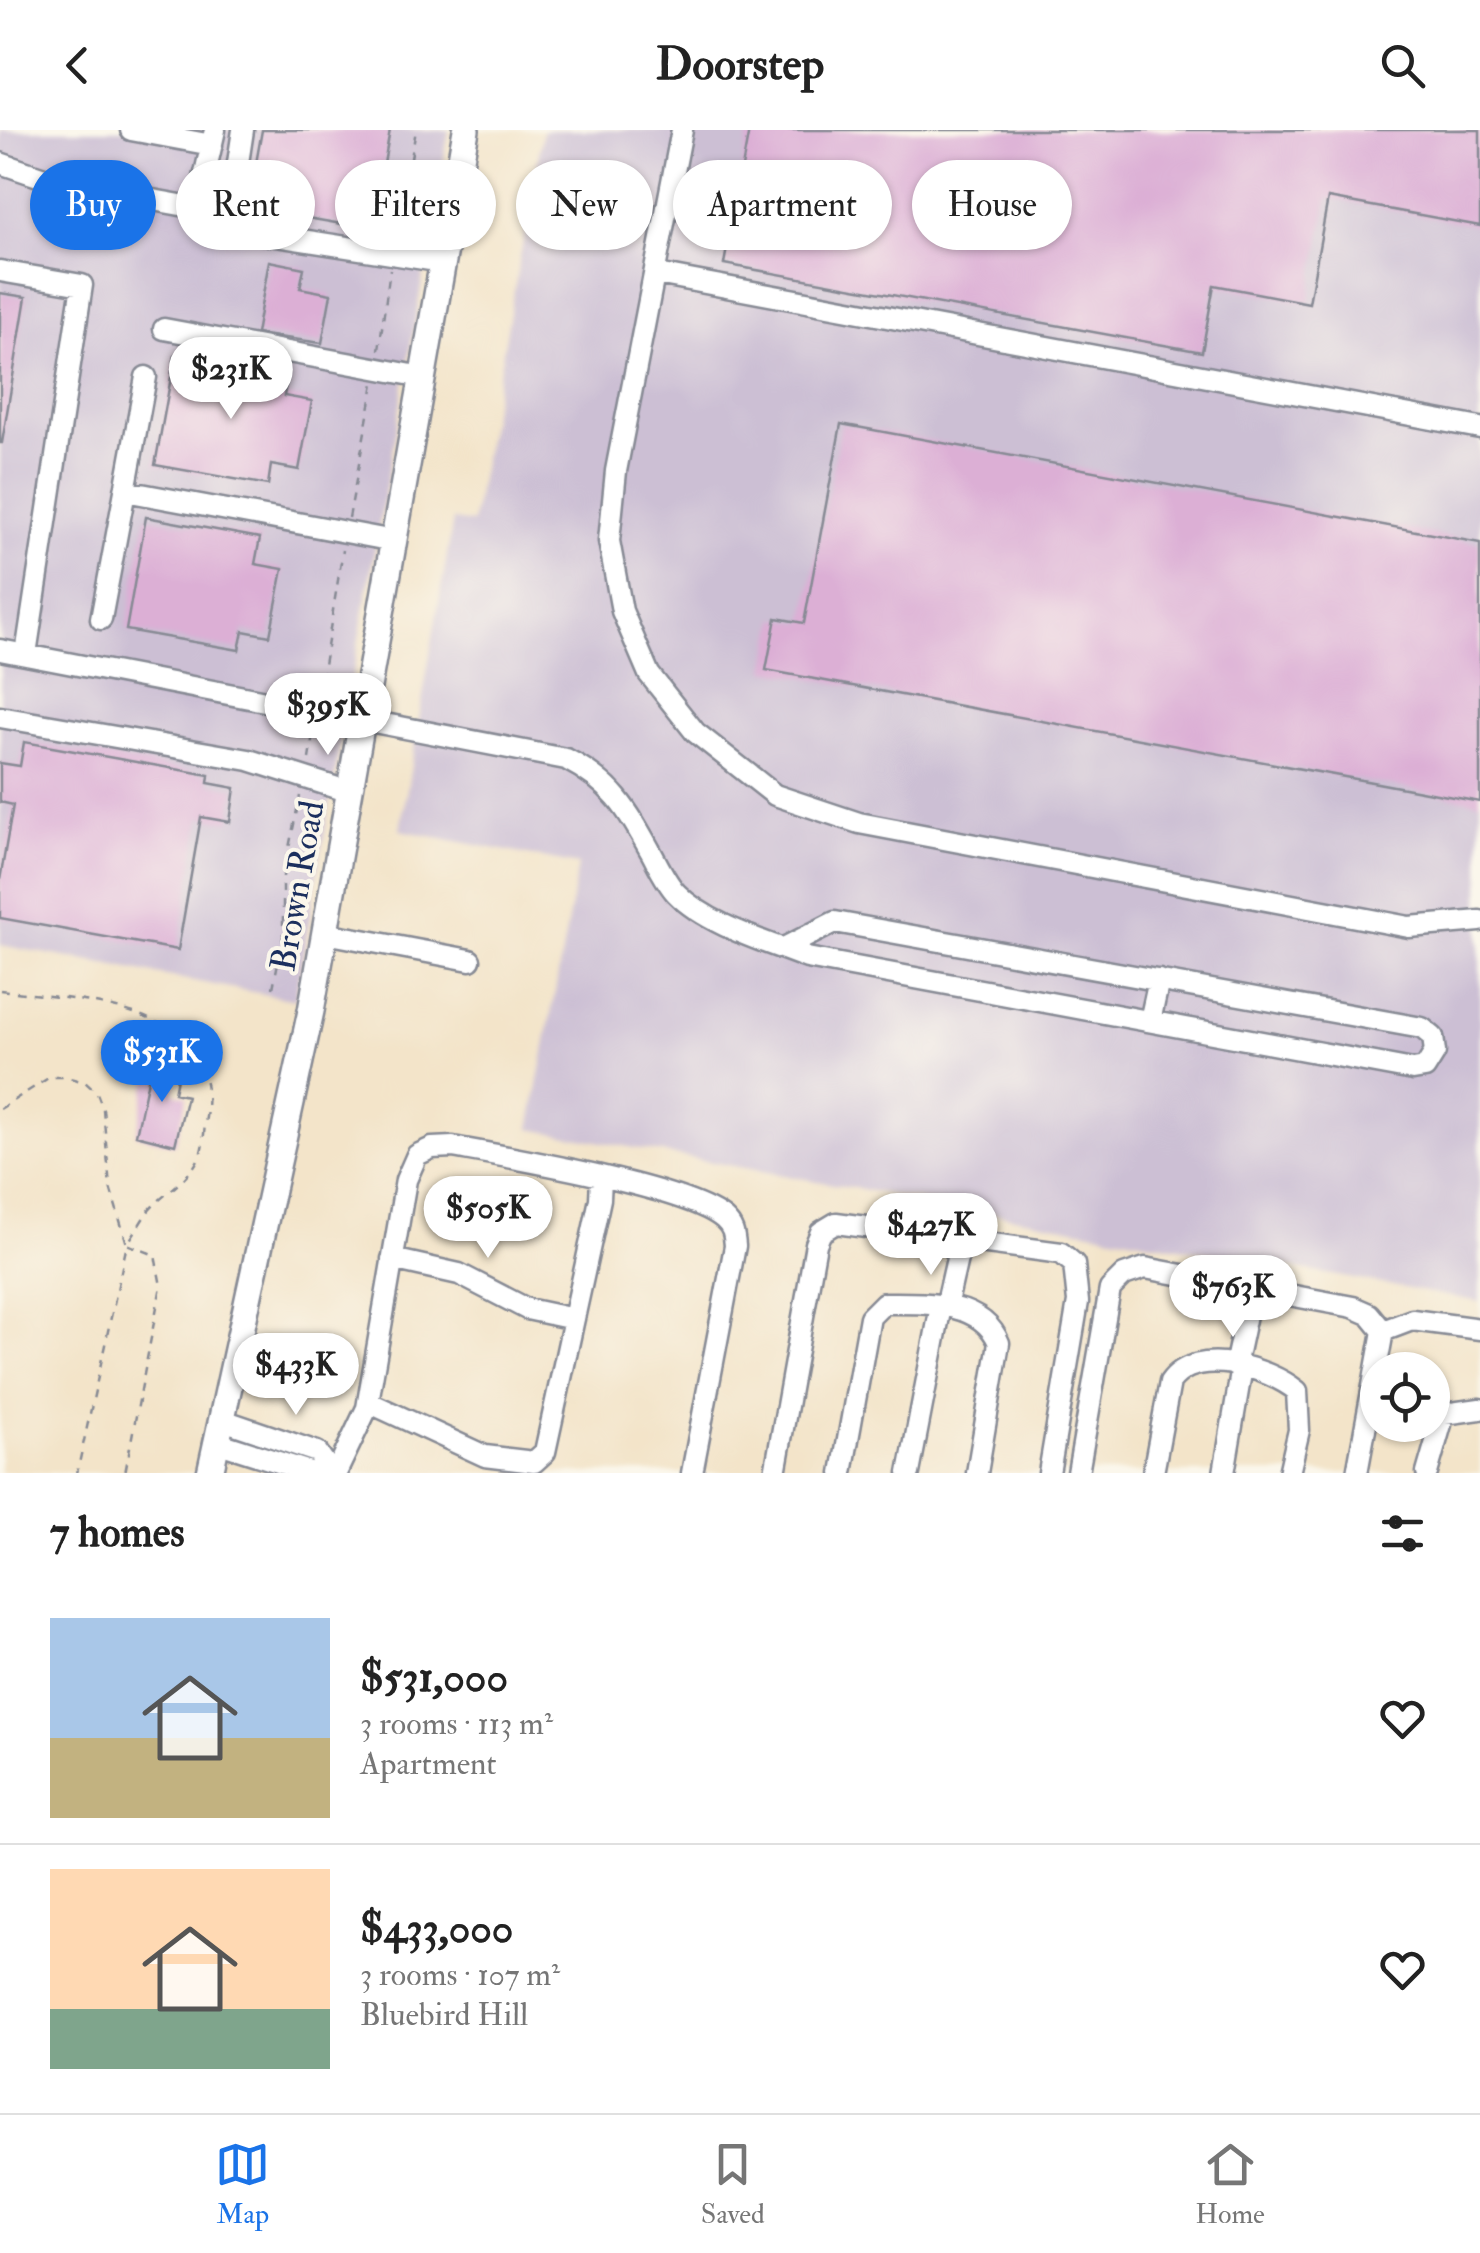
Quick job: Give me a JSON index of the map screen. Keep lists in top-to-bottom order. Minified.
{"streets":{"main road":["Brown Road"]},"page":{"header":"Doorstep","chip":["Buy","Rent","Filters","New","Apartment","House"],"price":["$231K","$395K","$531K","$505K","$427K","$763K","$433K"],"heading":"7 homes","list":[{"name":"$531,000","note":"3 rooms · 113 m² · Apartment"},{"name":"$433,000","note":"3 rooms · 107 m² · Bluebird Hill"}],"tabs":["Map","Saved","Home"]}}
